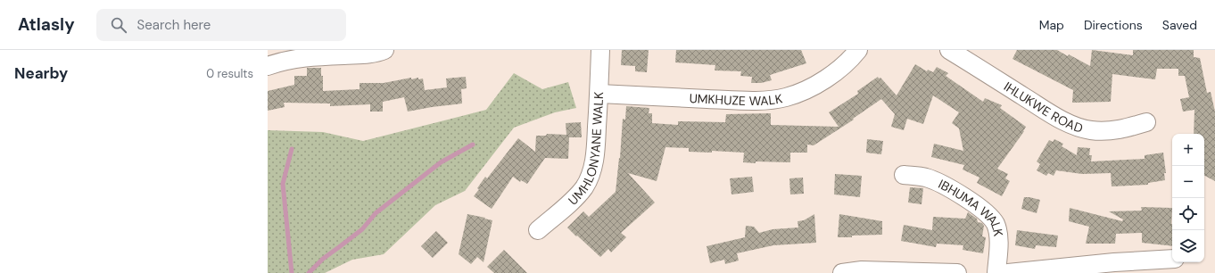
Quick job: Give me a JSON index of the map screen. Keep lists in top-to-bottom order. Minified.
{"streets":{"street":["UMKHUZE WALK","IHLUKWE ROAD","UMHLONYANE WALK","IBHUMA WALK"]},"crossings":[["UMKHUZE WALK","UMHLONYANE WALK"]],"page":{"header":"Atlasly","search":"Search here","nav":["Map","Directions","Saved"],"heading":["Nearby","0 results"],"map_buttons":["+","−"]}}
